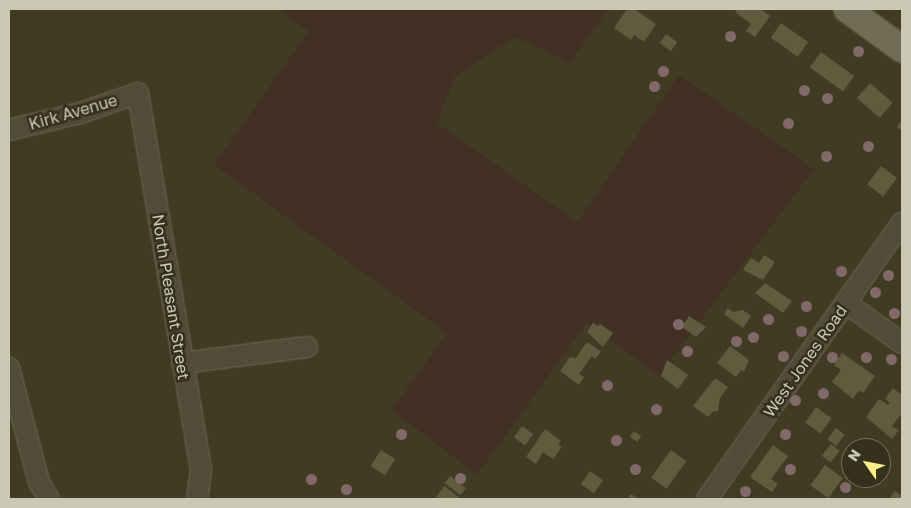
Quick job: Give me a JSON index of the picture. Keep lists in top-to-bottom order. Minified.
{"streets":{"street":["Kirk Avenue","North Pleasant Street","West Jones Road"]},"crossings":[["Kirk Avenue","North Pleasant Street"]],"north":"top left"}
